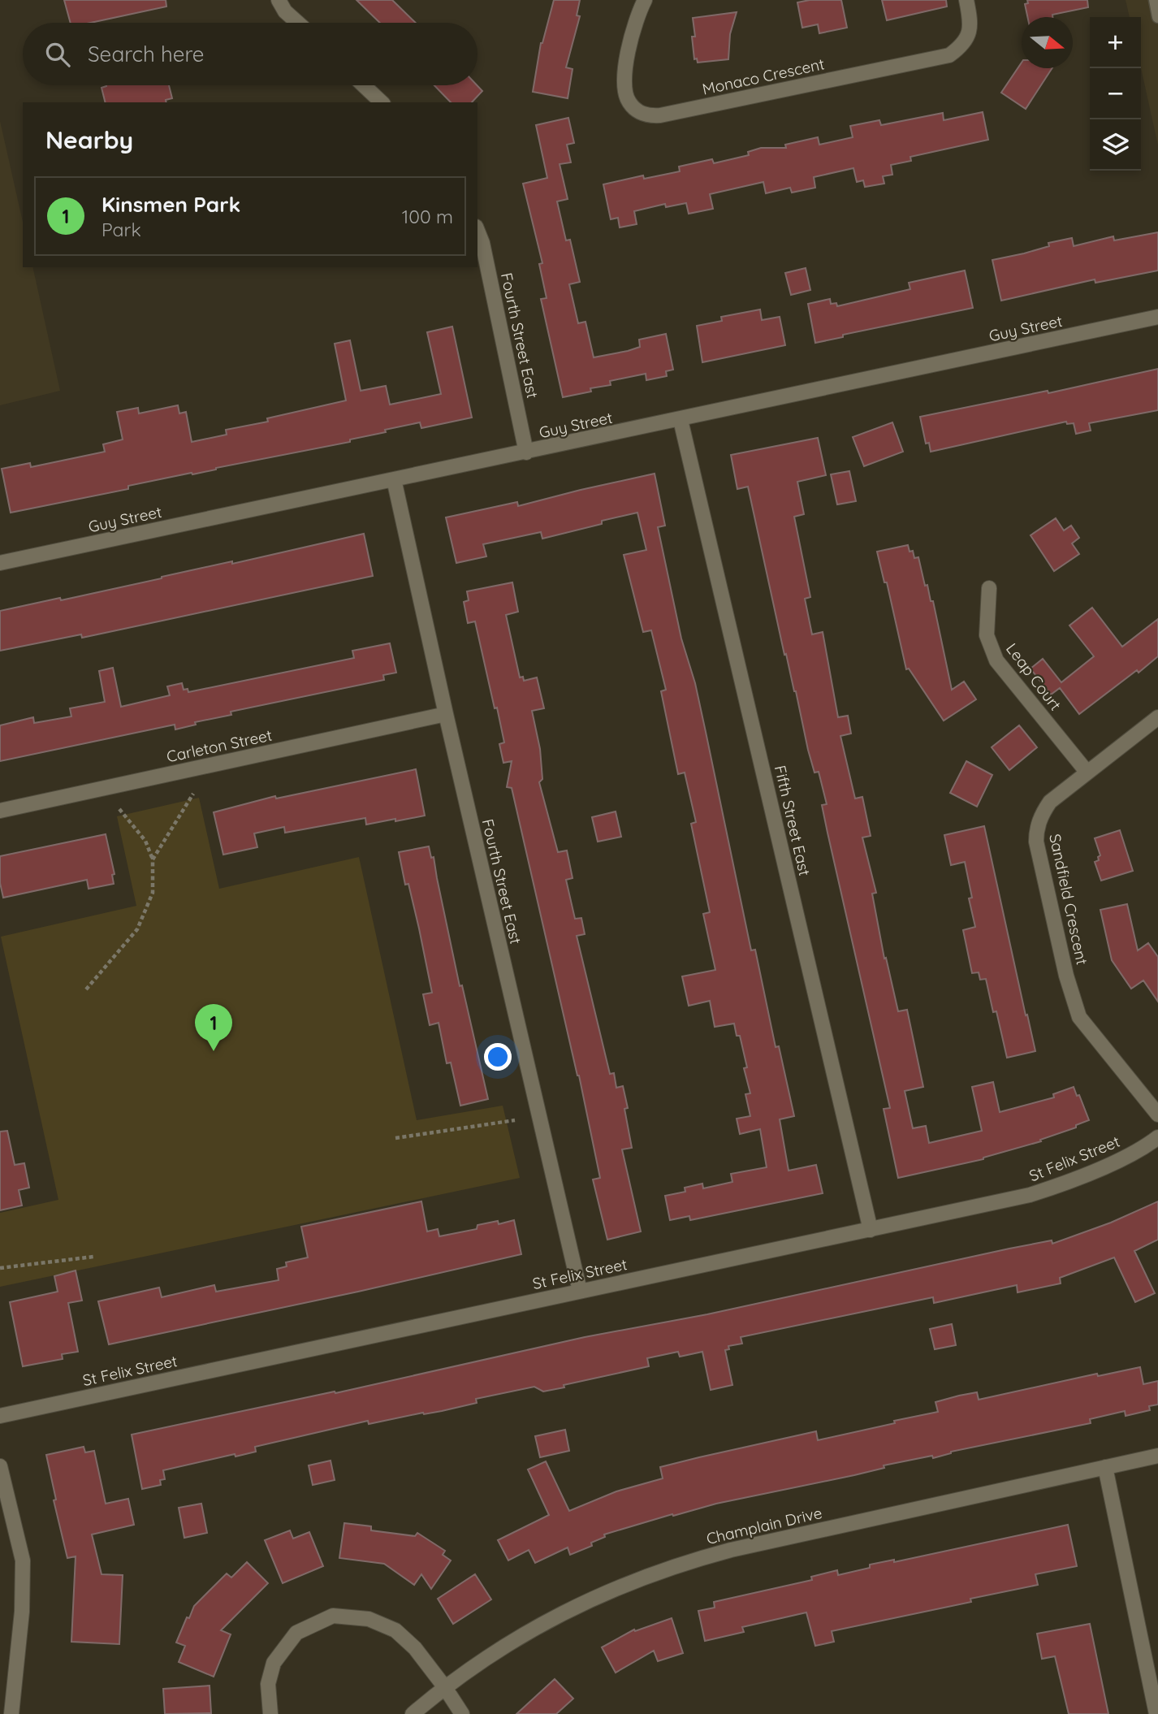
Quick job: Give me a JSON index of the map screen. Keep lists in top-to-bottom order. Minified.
{"streets":{"street":["Monaco Crescent","Guy Street","Fourth Street East","Leap Court","Carleton Street","Fifth Street East","Sandfield Crescent","St Felix Street","Champlain Drive"]},"crossings":[["Guy Street","Fourth Street East"],["Guy Street","Fifth Street East"],["Fourth Street East","Carleton Street"],["Fourth Street East","St Felix Street"],["Leap Court","Sandfield Crescent"],["Fifth Street East","St Felix Street"]],"north":"right","page":{"map_buttons":["+","−"],"search":"Search here","heading":"Nearby","list":[{"mark":"1","name":"Kinsmen Park","note":"Park","value":"100 m"}],"pins":"1"}}
